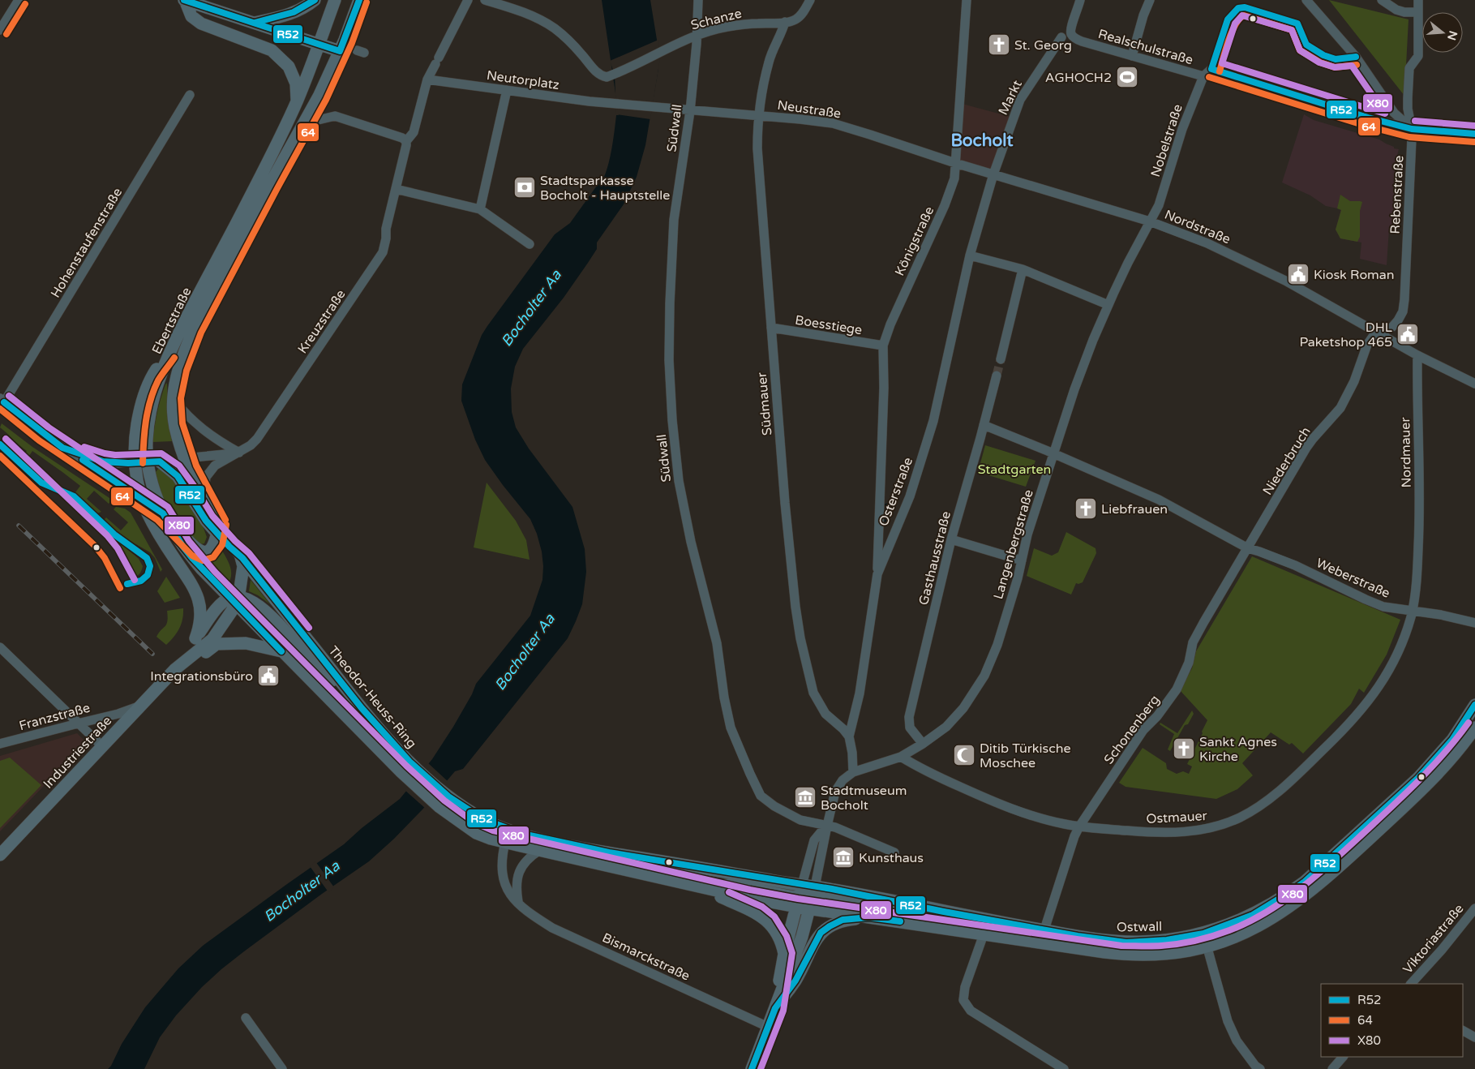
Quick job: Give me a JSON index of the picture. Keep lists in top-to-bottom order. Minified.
{"streets":{"main road":["Ebertstraße","Theodor-Heuss-Ring","Industriestraße","Ostwall"],"street":["Schanze","Realschulstraße","Neutorplatz","Markt","Neustraße","Südwall","Nobelstraße","Rebenstraße","Nordstraße","Königstraße","Hohenstaufenstraße","Kreuzstraße","Boesstiege","Südmauer","Nordmauer","Niederbruch","Osterstraße","Langenbergstraße","Gasthausstraße","Weberstraße","Franzstraße","Schonenberg","Ostmauer","Viktoriastraße","Bismarckstraße"]},"crossings":[["Schanze","Südwall"],["Schanze","Südmauer"],["Realschulstraße","Nobelstraße"],["Neutorplatz","Neustraße"],["Markt","Neustraße"],["Markt","Nordstraße"],["Markt","Osterstraße"],["Neustraße","Südwall"],["Neustraße","Nordstraße"],["Neustraße","Königstraße"],["Neustraße","Südmauer"],["Neustraße","Osterstraße"],["Nobelstraße","Rebenstraße"],["Nobelstraße","Nordstraße"],["Nobelstraße","Langenbergstraße"],["Rebenstraße","Nordstraße"],["Rebenstraße","Niederbruch"],["Nordstraße","Niederbruch"],["Nordstraße","Osterstraße"],["Nordstraße","Langenbergstraße"],["Königstraße","Boesstiege"],["Königstraße","Osterstraße"],["Ebertstraße","Kreuzstraße"],["Ebertstraße","Theodor-Heuss-Ring"],["Boesstiege","Südmauer"],["Südmauer","Osterstraße"],["Nordmauer","Weberstraße"],["Nordmauer","Ostmauer"],["Niederbruch","Weberstraße"],["Niederbruch","Schonenberg"],["Langenbergstraße","Gasthausstraße"],["Langenbergstraße","Weberstraße"],["Langenbergstraße","Ostmauer"],["Gasthausstraße","Weberstraße"],["Weberstraße","Schonenberg"],["Weberstraße","Ostmauer"],["Theodor-Heuss-Ring","Ostwall"],["Franzstraße","Industriestraße"],["Schonenberg","Ostmauer"],["Schonenberg","Ostwall"]],"districts":["Bocholt"],"water":["Bocholter Aa"],"parks":["Stadtgarten"],"places":{"church":["St. Georg","Liebfrauen","Sankt Agnes Kirche"],"sports":["AGHOCH2"],"bank":["Stadtsparkasse Bocholt - Hauptstelle"],"public building":["Kiosk Roman","DHL Paketshop 465","Integrationsbüro"],"mosque":["Ditib Türkische Moschee"],"museum":["Stadtmuseum Bocholt","Kunsthaus"]},"lines":["transit line R52","transit line 64","transit line X80"],"legend":["R52","64","X80"],"north":"right"}
